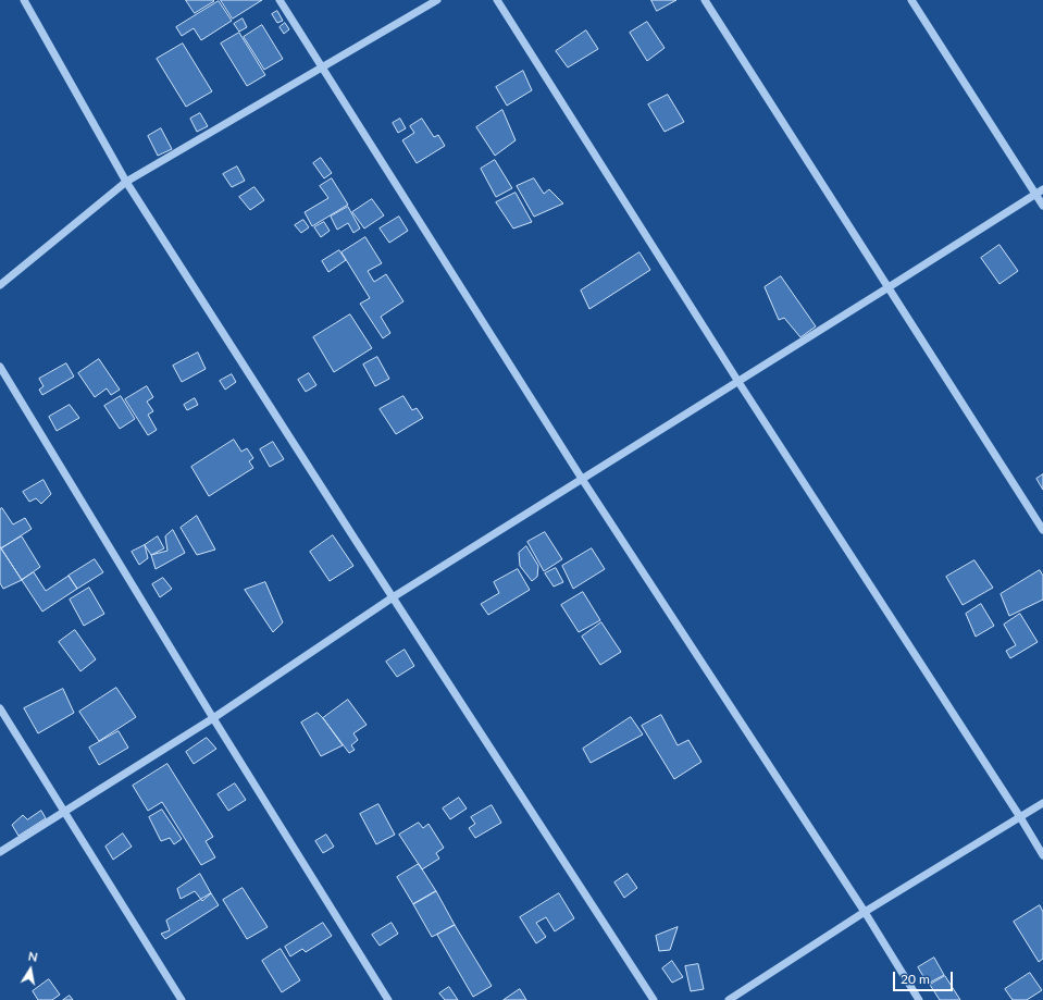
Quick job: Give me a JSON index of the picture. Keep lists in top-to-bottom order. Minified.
{"scale_bar":"20 m","north":"top"}
